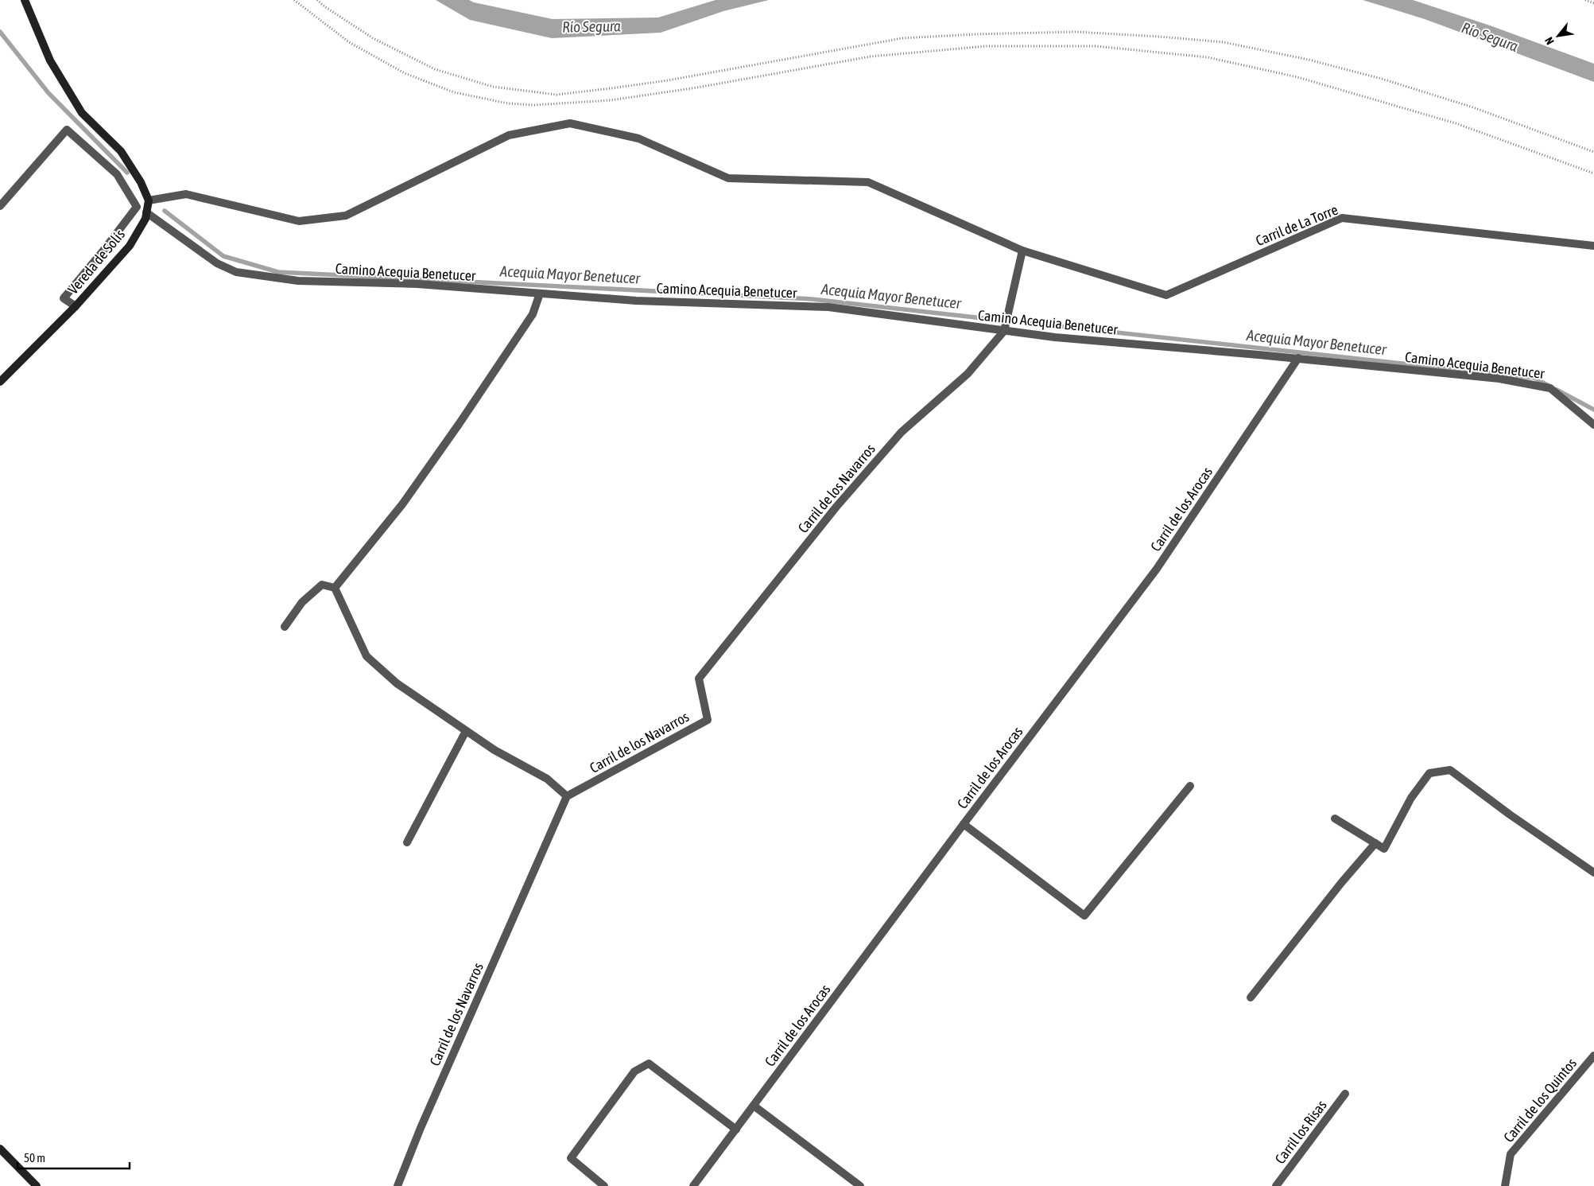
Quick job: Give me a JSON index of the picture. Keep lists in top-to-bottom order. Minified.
{"streets":{"street":["Carril de La Torre","Vereda de Solís","Camino Acequia Benetucer","Carril de los Navarros","Carril de los Arocas","Carril de los Quintos","Carril los Risas"]},"crossings":[["Carril de La Torre","Vereda de Solís"],["Carril de La Torre","Carril de los Navarros"],["Vereda de Solís","Camino Acequia Benetucer"],["Camino Acequia Benetucer","Carril de los Navarros"],["Camino Acequia Benetucer","Carril de los Arocas"]],"water":["Río Segura","Acequia Mayor Benetucer"],"scale_bar":"50 m","north":"bottom left"}
